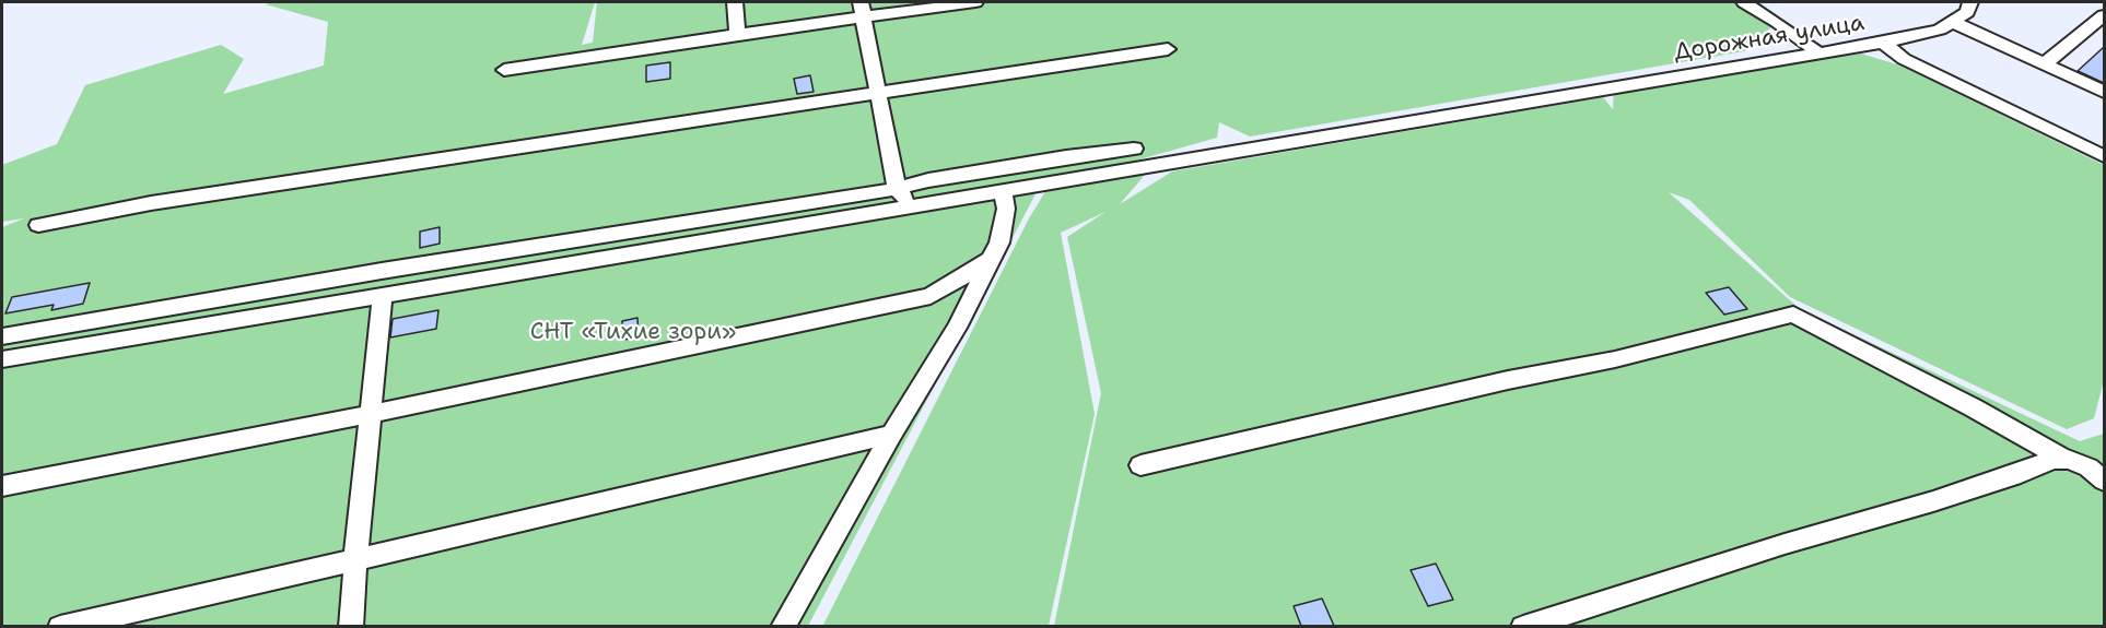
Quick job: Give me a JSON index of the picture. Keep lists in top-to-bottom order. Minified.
{"streets":{"street":["Дорожная улица"]},"parks":["СНТ «Тихие зори»"]}
